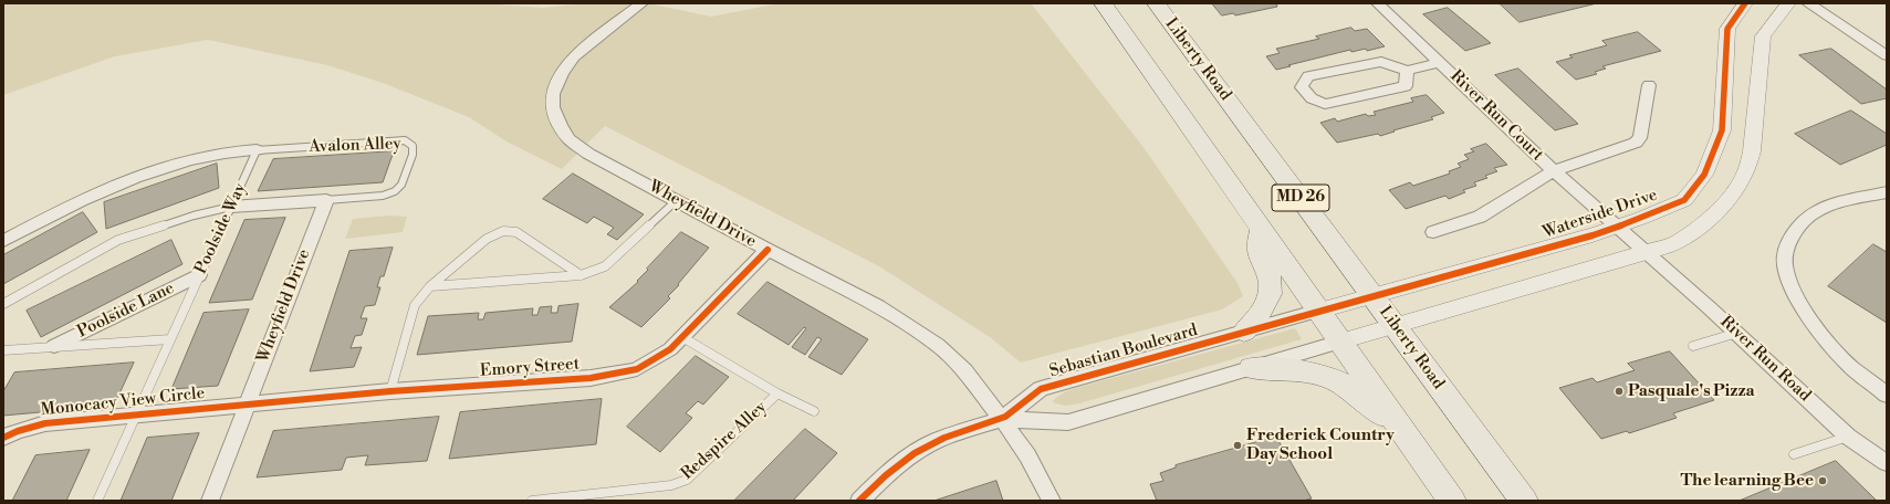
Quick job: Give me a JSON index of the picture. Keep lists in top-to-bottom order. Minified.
{"streets":{"main road":["Liberty Road","MD 26"],"street":["River Run Court","Wheyfield Drive","Waterside Drive","Poolside Lane","Sebastian Boulevard","River Run Road","Emory Street","Monocacy View Circle"],"lane":["Avalon Alley","Poolside Way","Redspire Alley"]},"crossings":[["Liberty Road","Waterside Drive"],["River Run Court","Waterside Drive"],["River Run Court","River Run Road"],["Avalon Alley","Wheyfield Drive"],["Avalon Alley","Poolside Way"],["MD 26","Waterside Drive"],["MD 26","Sebastian Boulevard"],["Wheyfield Drive","Sebastian Boulevard"],["Wheyfield Drive","Emory Street"],["Wheyfield Drive","Monocacy View Circle"],["Waterside Drive","Sebastian Boulevard"],["Poolside Way","Poolside Lane"],["Poolside Way","Monocacy View Circle"],["Emory Street","Monocacy View Circle"],["Emory Street","Redspire Alley"]],"places":["Pasquale's Pizza","Frederick Country Day School","The learning Bee"]}
